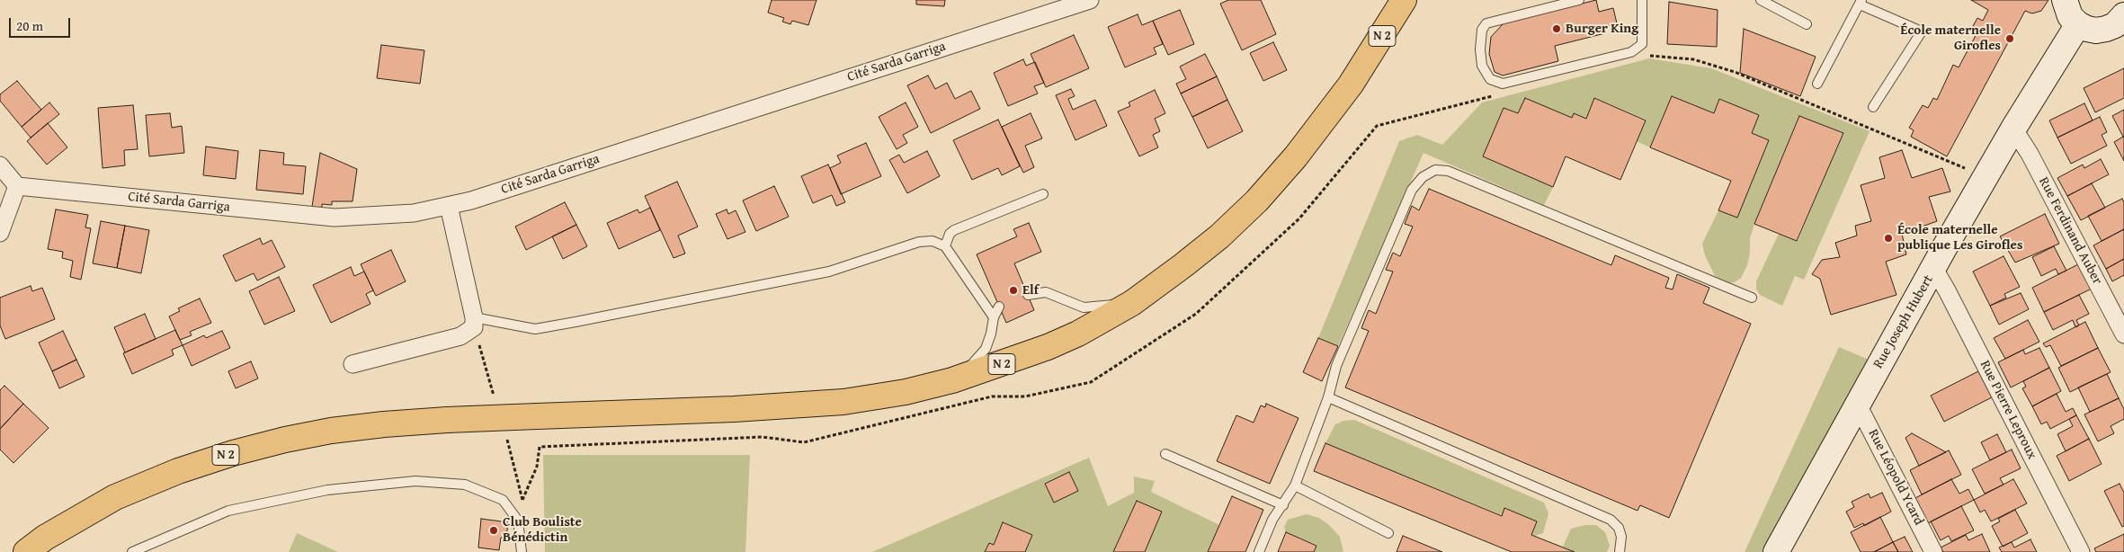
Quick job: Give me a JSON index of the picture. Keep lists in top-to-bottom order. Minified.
{"streets":{"main road":["N 2"],"street":["Cité Sarda Garriga","Rue Ferdinand Auber","Rue Joseph Hubert","Rue Pierre Leproux","Rue Léopold Ycard"]},"crossings":[["Rue Ferdinand Auber","Rue Joseph Hubert"],["Rue Joseph Hubert","Rue Pierre Leproux"],["Rue Joseph Hubert","Rue Léopold Ycard"]],"places":["Burger King","École maternelle Girofles","École maternelle publique Les Girofles","Elf","Club Bouliste Bénédictin"],"scale_bar":"20 m"}
